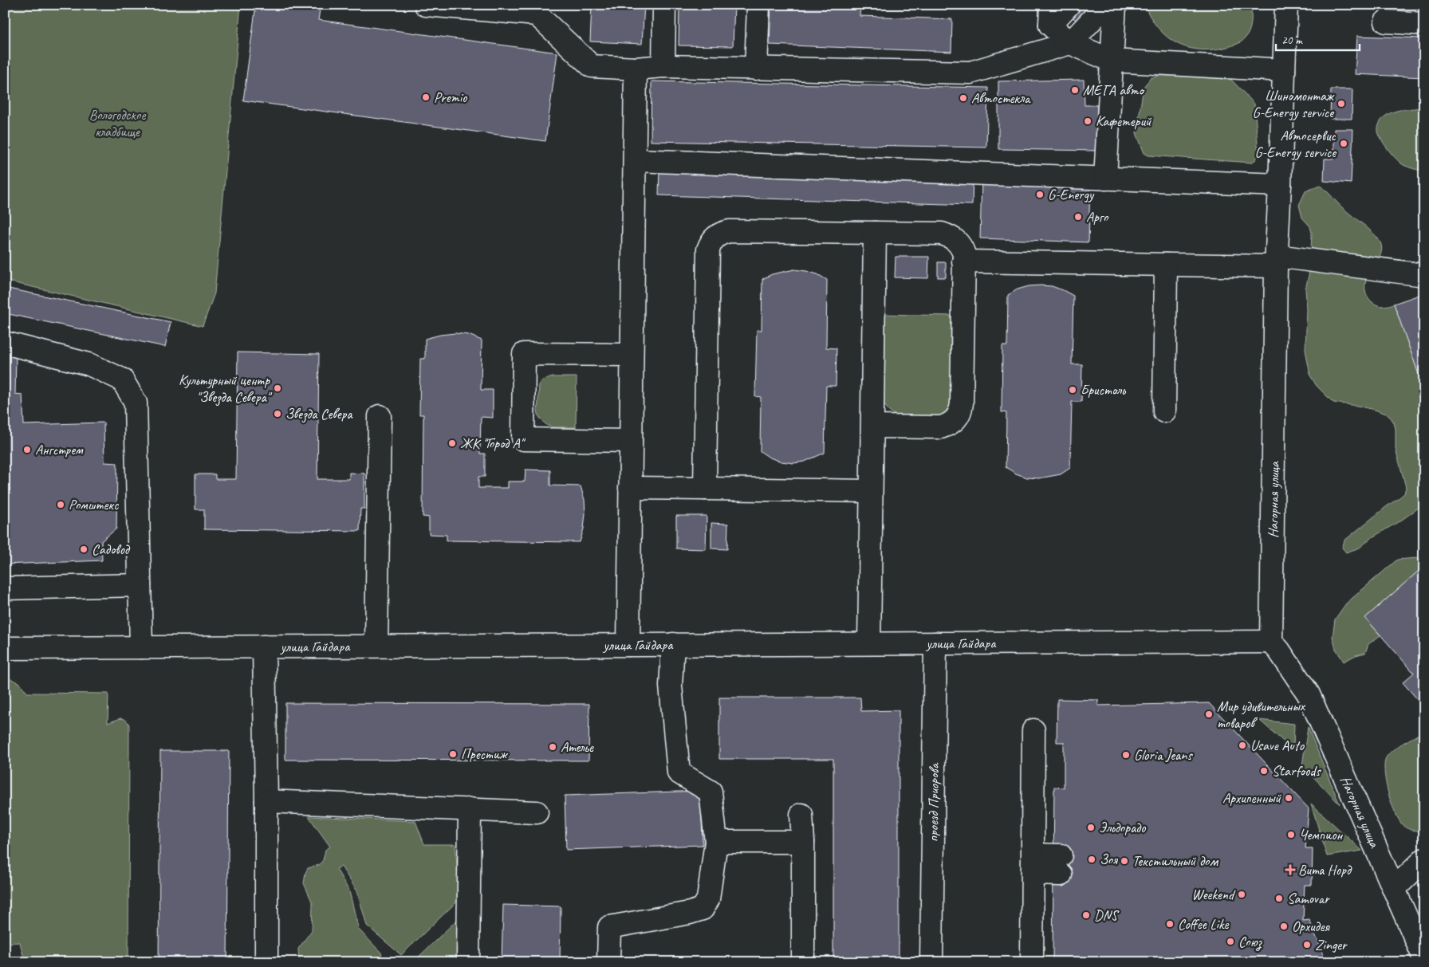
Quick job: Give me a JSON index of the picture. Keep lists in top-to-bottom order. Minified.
{"streets":{"street":["Нагорная улица","улица Гайдара","проезд Приорова"]},"crossings":[["Нагорная улица","улица Гайдара"],["улица Гайдара","проезд Приорова"]],"parks":["Вологодское кладбище"],"places":{"other":["МЕГА авто","Premio","Автостекла","Шиномонтаж G-Energy service","Кафетерий","Автосервис G-Energy service","G-Energy","Арго","Культурный центр \"Звезда Севера\"","Бристоль","Звезда Севера","ЖК \"Город А\"","Ангстрем","Ромштекс","Садовод","Мир удивительных товаров","Usave Auto","Ателье","Престиж","Gloria Jeans","Starfoods","Архипенный","Эльдорадо","Чемпион","Зоя","Текстильный дом","Weekend","Samovar","DNS","Coffee Like","Орхидея","Союз","Zinger"],"health":["Вита Норд"]},"scale_bar":"20 m"}
